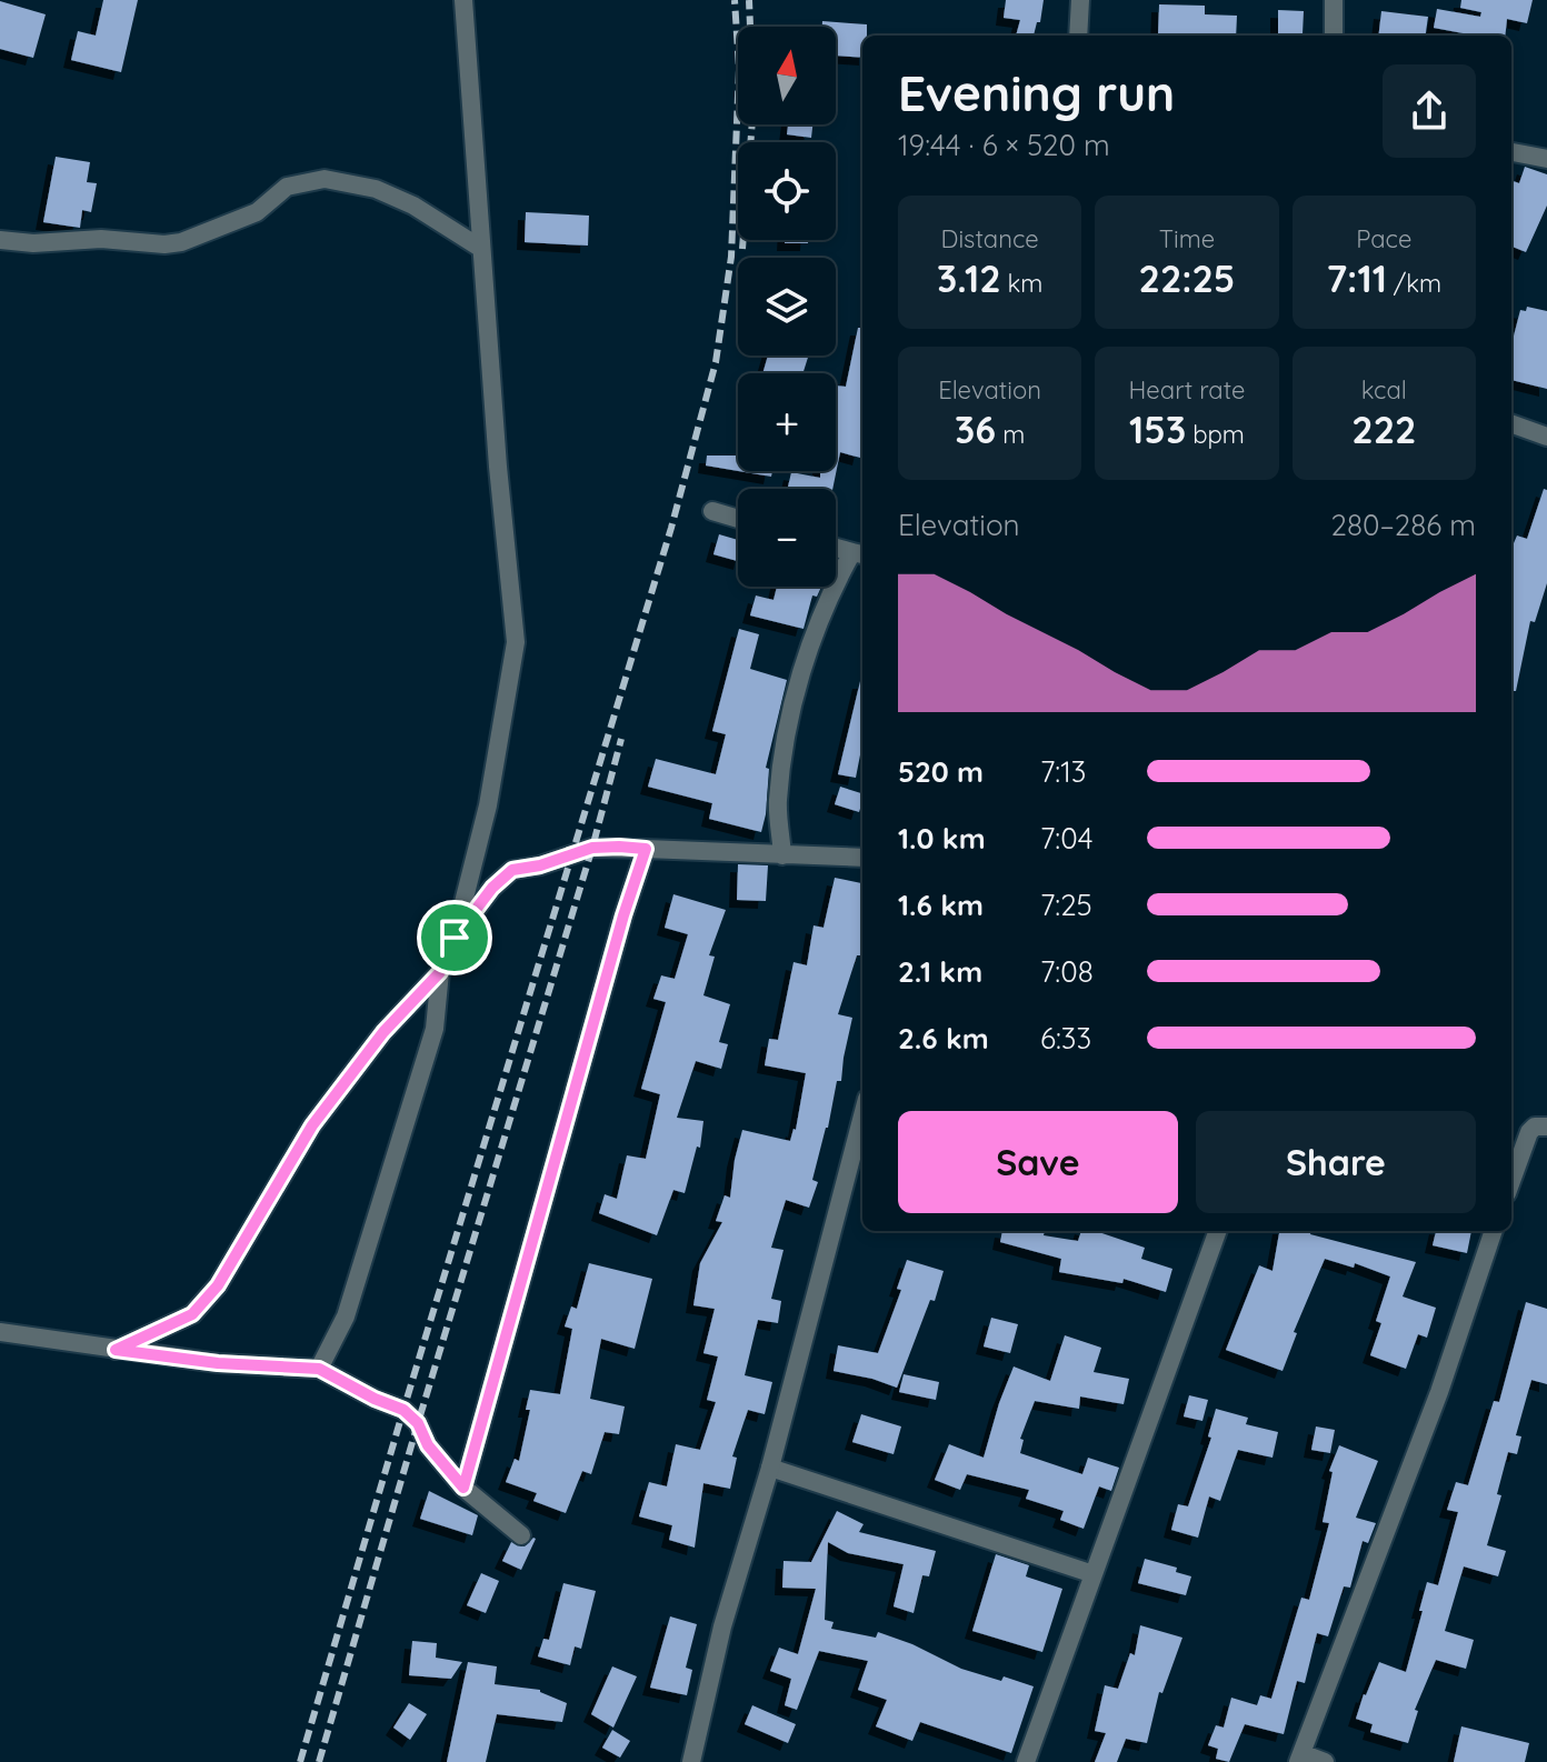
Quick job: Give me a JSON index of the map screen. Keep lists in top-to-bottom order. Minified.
{"north":"top","page":{"map_buttons":["+","−"],"heading":["Evening run","19:44 · 6 × 520 m"],"stats":[["Distance","3.12 km"],["Time","22:25"],["Pace","7:11 /km"],["Elevation","36 m"],["Heart rate","153 bpm"],["kcal","222"]],"chart":["Elevation","280–286 m"],"list":[{"name":"520 m","note":"7:13"},{"name":"1.0 km","note":"7:04"},{"name":"1.6 km","note":"7:25"},{"name":"2.1 km","note":"7:08"},{"name":"2.6 km","note":"6:33"}],"buttons":["Save","Share"]}}
